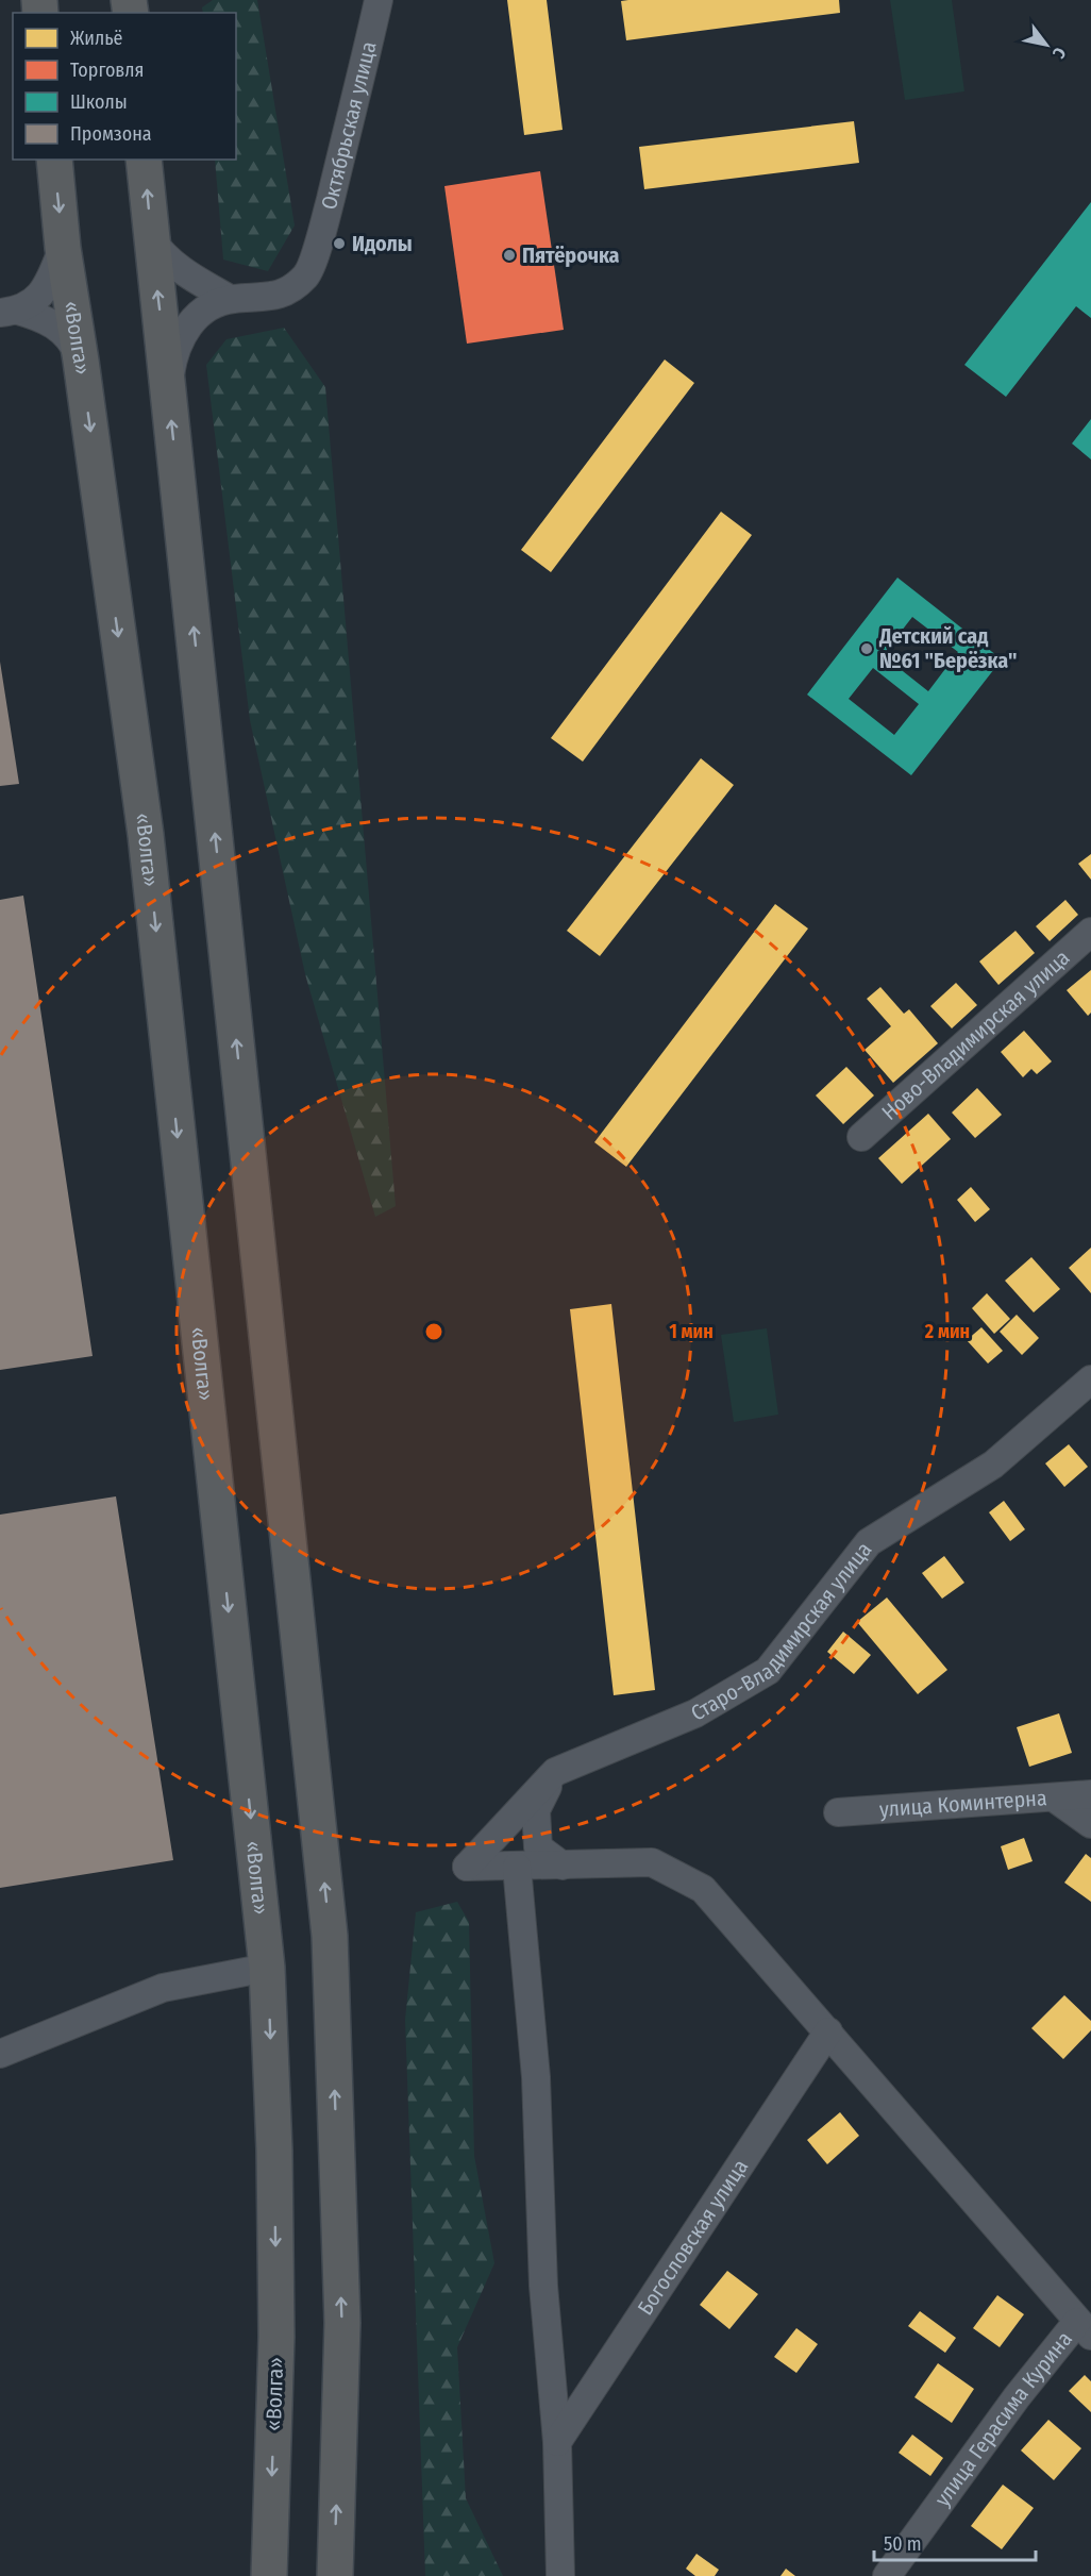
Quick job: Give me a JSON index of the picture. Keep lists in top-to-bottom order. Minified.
{"streets":{"highway":["«Волга»"],"street":["Октябрьская улица","Ново-Владимирская улица","Старо-Владимирская улица","улица Коминтерна","Богословская улица","улица Герасима Курина"]},"places":["Идолы","Пятёрочка","Детский сад №61 \"Берёзка\""],"legend":["Жильё","Торговля","Школы","Промзона"],"scale_bar":"50 m","north":"bottom right","rings":["1 мин","2 мин"]}
